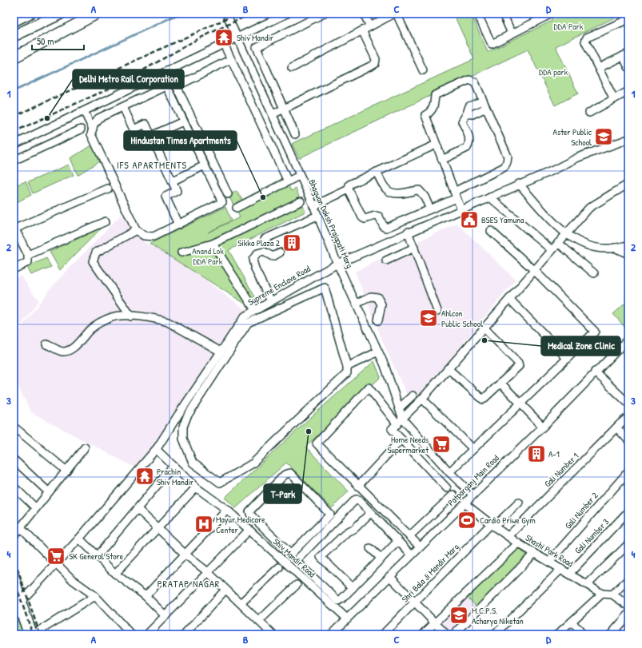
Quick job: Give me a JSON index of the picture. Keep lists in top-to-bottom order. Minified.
{"streets":{"street":["Bhagwan Daksh Prajapati Marg","Supreme Enclave Road","Gali Number 1","Patparganj Main Road","Gali Number 2","Gali Number 3","Shashi Park Road","Shiv Mandir Road","Shri Bala Ji Mandir Marg"]},"crossings":[["Bhagwan Daksh Prajapati Marg","Supreme Enclave Road"],["Supreme Enclave Road","Shiv Mandir Road"],["Gali Number 1","Shashi Park Road"],["Patparganj Main Road","Shashi Park Road"],["Patparganj Main Road","Shiv Mandir Road"],["Gali Number 2","Shashi Park Road"],["Gali Number 3","Shashi Park Road"],["Shashi Park Road","Shri Bala Ji Mandir Marg"]],"districts":["IFS APARTMENTS","PRATAP NAGAR"],"parks":["DDA Park","DDA park","Anand Lok DDA Park"],"places":{"temple":["Shiv Mandir","Prachin Shiv Mandir"],"other":["Delhi Metro Rail Corporation","Hindustan Times Apartments","Medical Zone Clinic","T-Park"],"school or university":["Aster Public School","Ahlcon Public School","M.C.P.S. Acharya Niketan"],"public building":["BSES Yamuna"],"building":["Sikka Plaza 2","A-1"],"supermarket":["Home Needs Supermarket","SK General Store"],"sports":["Cardio Priwe Gym"],"hospital":["Mayur Medicare Center"]},"scale_bar":"50 m","grid":{"columns":["A","B","C","D"],"rows":["1","2","3","4"]}}
